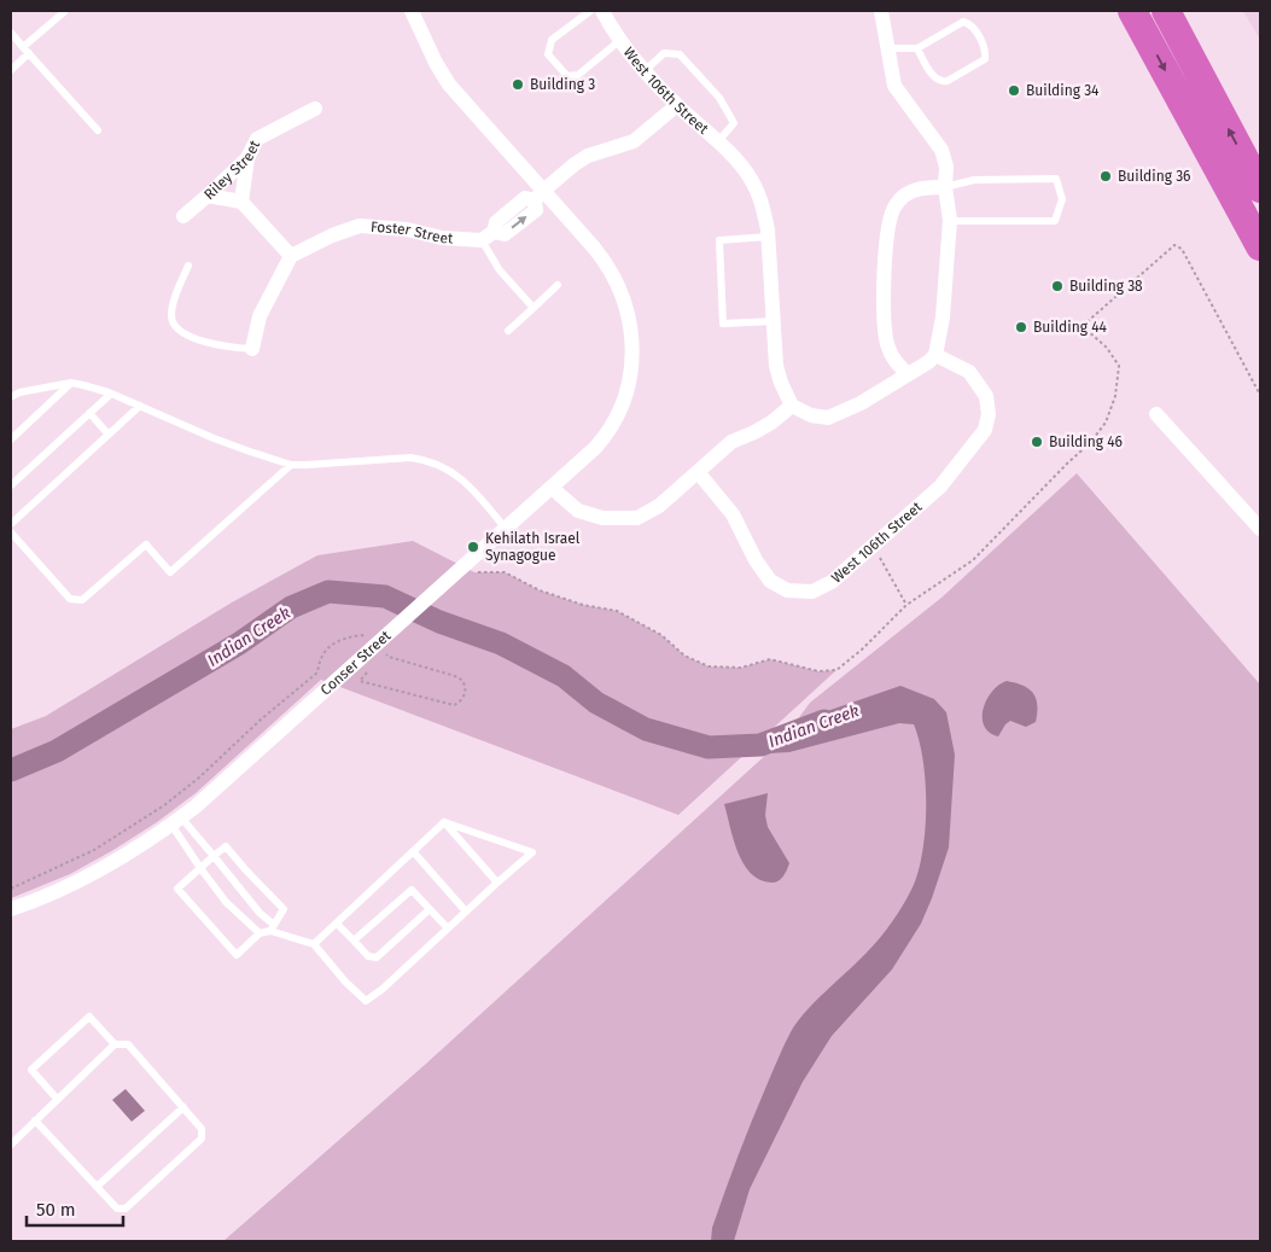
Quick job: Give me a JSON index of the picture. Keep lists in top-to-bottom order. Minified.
{"streets":{"street":["West 106th Street","Riley Street","Foster Street","Conser Street"]},"water":["Indian Creek"],"places":["Building 3","Building 34","Building 36","Building 38","Building 44","Building 46","Kehilath Israel Synagogue"],"scale_bar":"50 m"}
